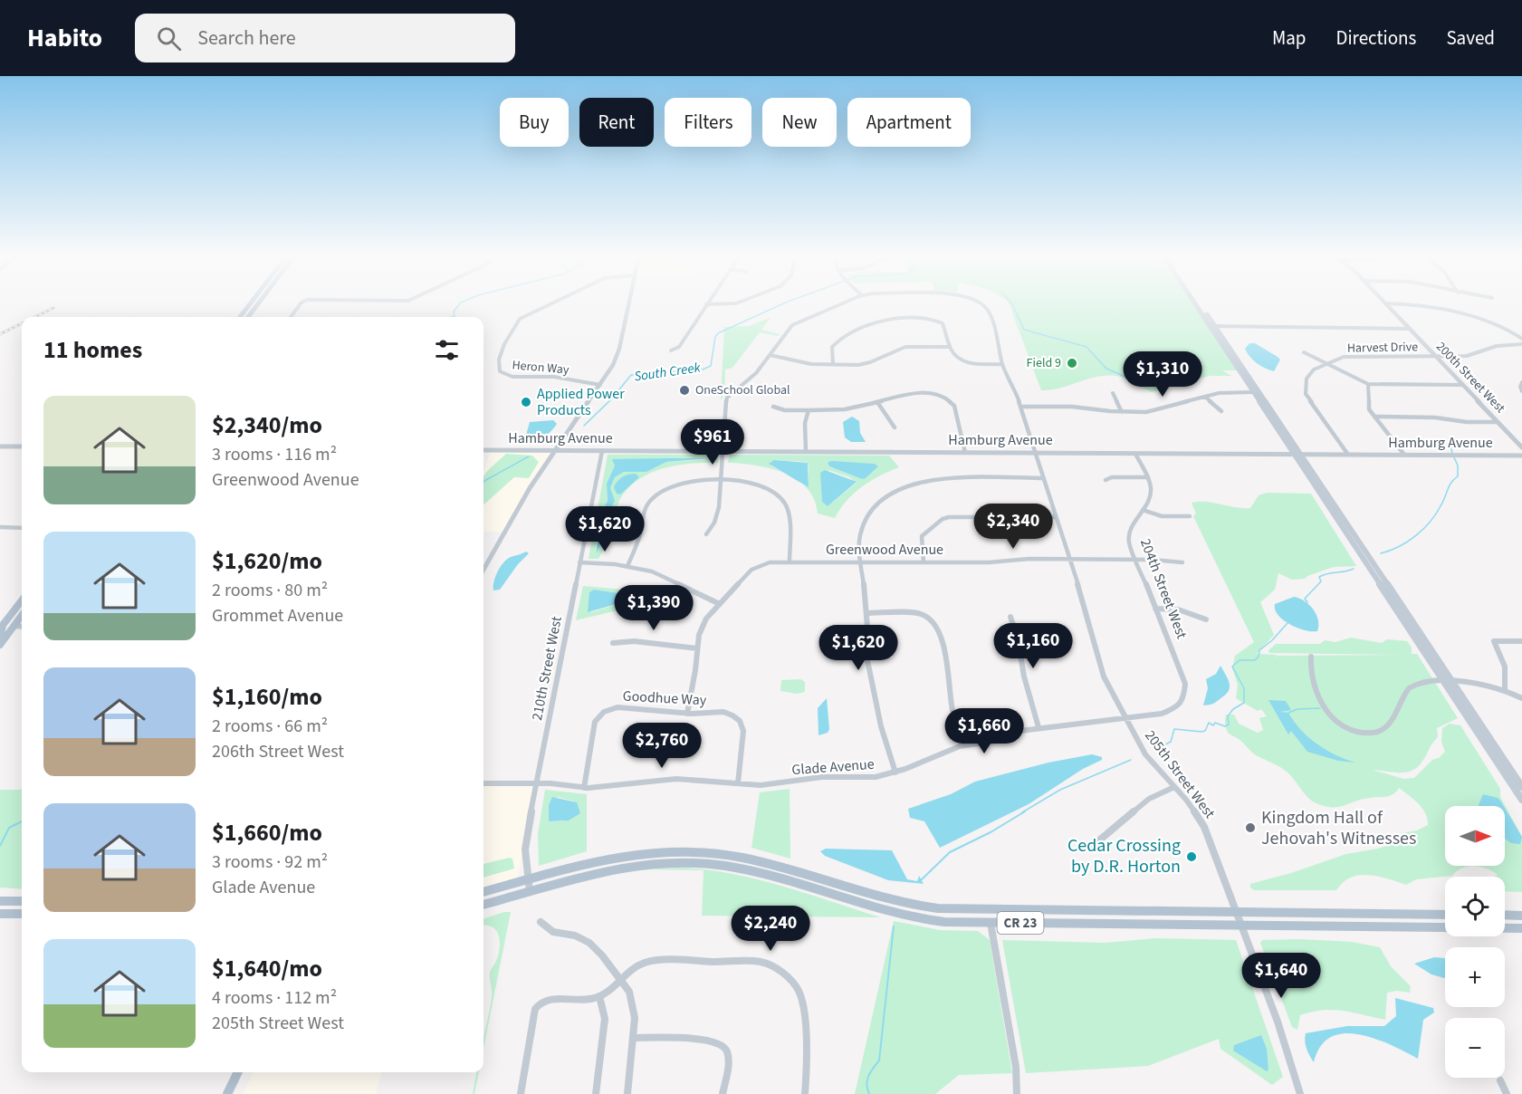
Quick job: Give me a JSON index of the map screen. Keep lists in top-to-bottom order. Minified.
{"streets":{"main road":["CR 23"],"street":["Harvest Drive","Heron Way","200th Street West","Hamburg Avenue","Greenwood Avenue","204th Street West","210th Street West","Goodhue Way","Glade Avenue","205th Street West"]},"crossings":[["Harvest Drive","200th Street West"],["Hamburg Avenue","204th Street West"],["Hamburg Avenue","210th Street West"],["Hamburg Avenue","205th Street West"],["Greenwood Avenue","204th Street West"],["Greenwood Avenue","Goodhue Way"],["Greenwood Avenue","205th Street West"],["204th Street West","Glade Avenue"],["210th Street West","Glade Avenue"],["210th Street West","CR 23"],["Goodhue Way","Glade Avenue"],["Glade Avenue","205th Street West"],["205th Street West","CR 23"]],"water":["South Creek"],"places":["Field 9","OneSchool Global","Applied Power Products","Kingdom Hall of Jehovah's Witnesses","Cedar Crossing by D.R. Horton"],"north":"right","page":{"header":"Habito","search":"Search here","nav":["Map","Directions","Saved"],"chip":["Buy","Rent","Filters","New","Apartment"],"heading":"11 homes","price":["$1,310","$961","$2,340","$1,620","$1,390","$1,160","$1,620","$1,660","$2,760","$2,240","$1,640"],"list":[{"name":"$2,340/mo","note":"3 rooms · 116 m² · Greenwood Avenue"},{"name":"$1,620/mo","note":"2 rooms · 80 m² · Grommet Avenue"},{"name":"$1,160/mo","note":"2 rooms · 66 m² · 206th Street West"},{"name":"$1,660/mo","note":"3 rooms · 92 m² · Glade Avenue"},{"name":"$1,640/mo","note":"4 rooms · 112 m² · 205th Street West"}],"map_buttons":["+","−"]}}
